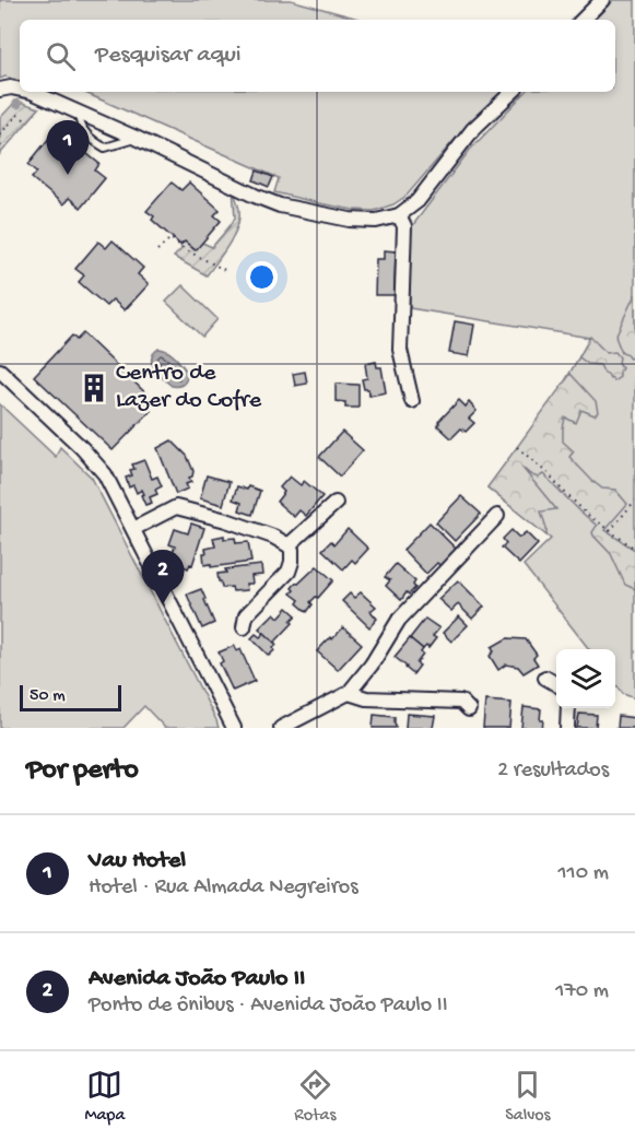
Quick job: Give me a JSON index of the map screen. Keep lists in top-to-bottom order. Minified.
{"places":{"building":["Centro de Lazer do Cofre"]},"scale_bar":"50 m","page":{"search":"Pesquisar aqui","pins":["1","2"],"scale":"50 m","heading":["Por perto","2 resultados"],"list":[{"mark":"1","name":"Vau Hotel","note":"Hotel · Rua Almada Negreiros","value":"110 m"},{"mark":"2","name":"Avenida João Paulo II","note":"Ponto de ônibus · Avenida João Paulo II","value":"170 m"}],"nav":["Mapa","Rotas","Salvos"]}}
